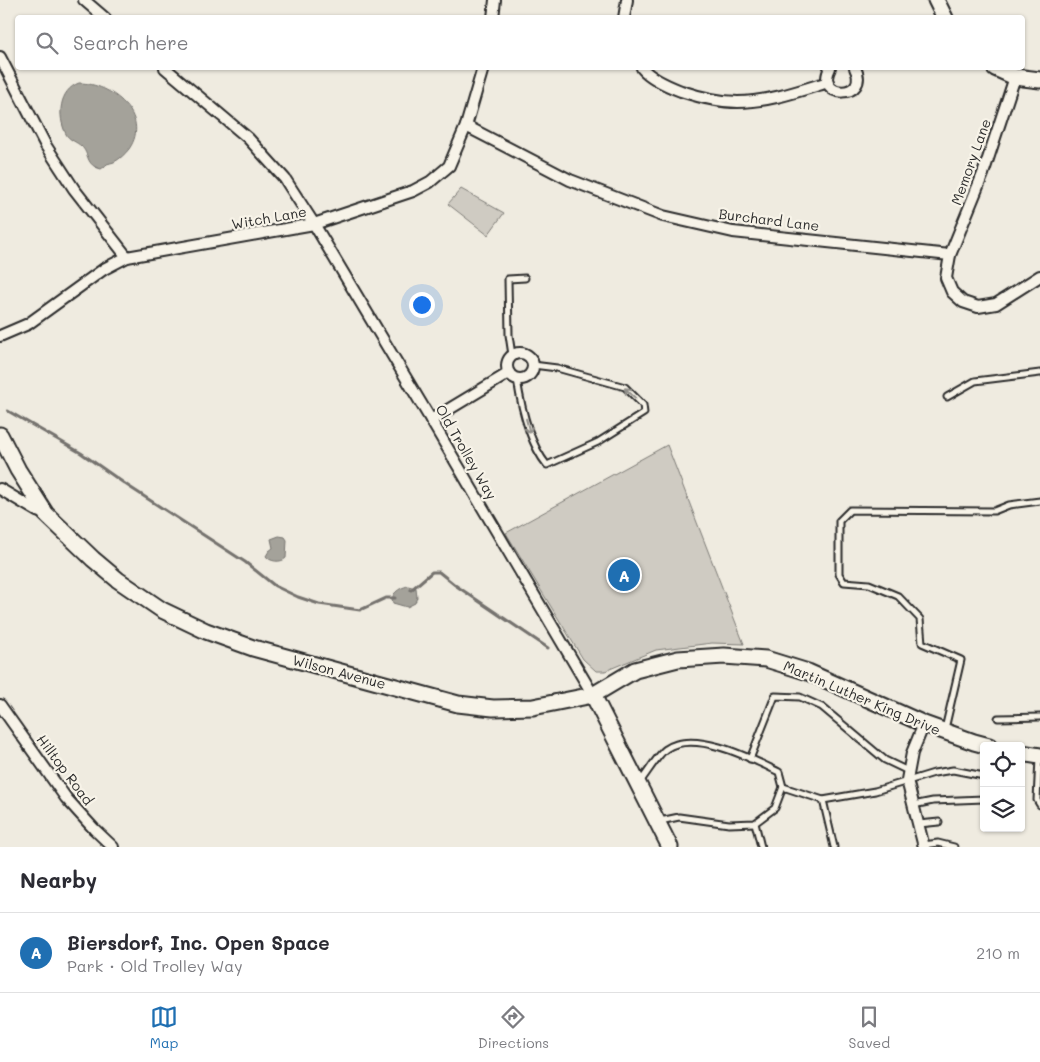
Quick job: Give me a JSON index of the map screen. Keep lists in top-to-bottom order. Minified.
{"streets":{"main road":["Wilson Avenue","Martin Luther King Drive"],"street":["Memory Lane","Witch Lane","Burchard Lane","Old Trolley Way","Hilltop Road"]},"crossings":[["Memory Lane","Burchard Lane"],["Witch Lane","Burchard Lane"],["Witch Lane","Old Trolley Way"],["Old Trolley Way","Wilson Avenue"],["Old Trolley Way","Martin Luther King Drive"],["Wilson Avenue","Martin Luther King Drive"]],"page":{"search":"Search here","pins":"A","heading":"Nearby","list":[{"mark":"A","name":"Biersdorf, Inc. Open Space","note":"Park · Old Trolley Way","value":"210 m"}],"nav":["Map","Directions","Saved"]}}
